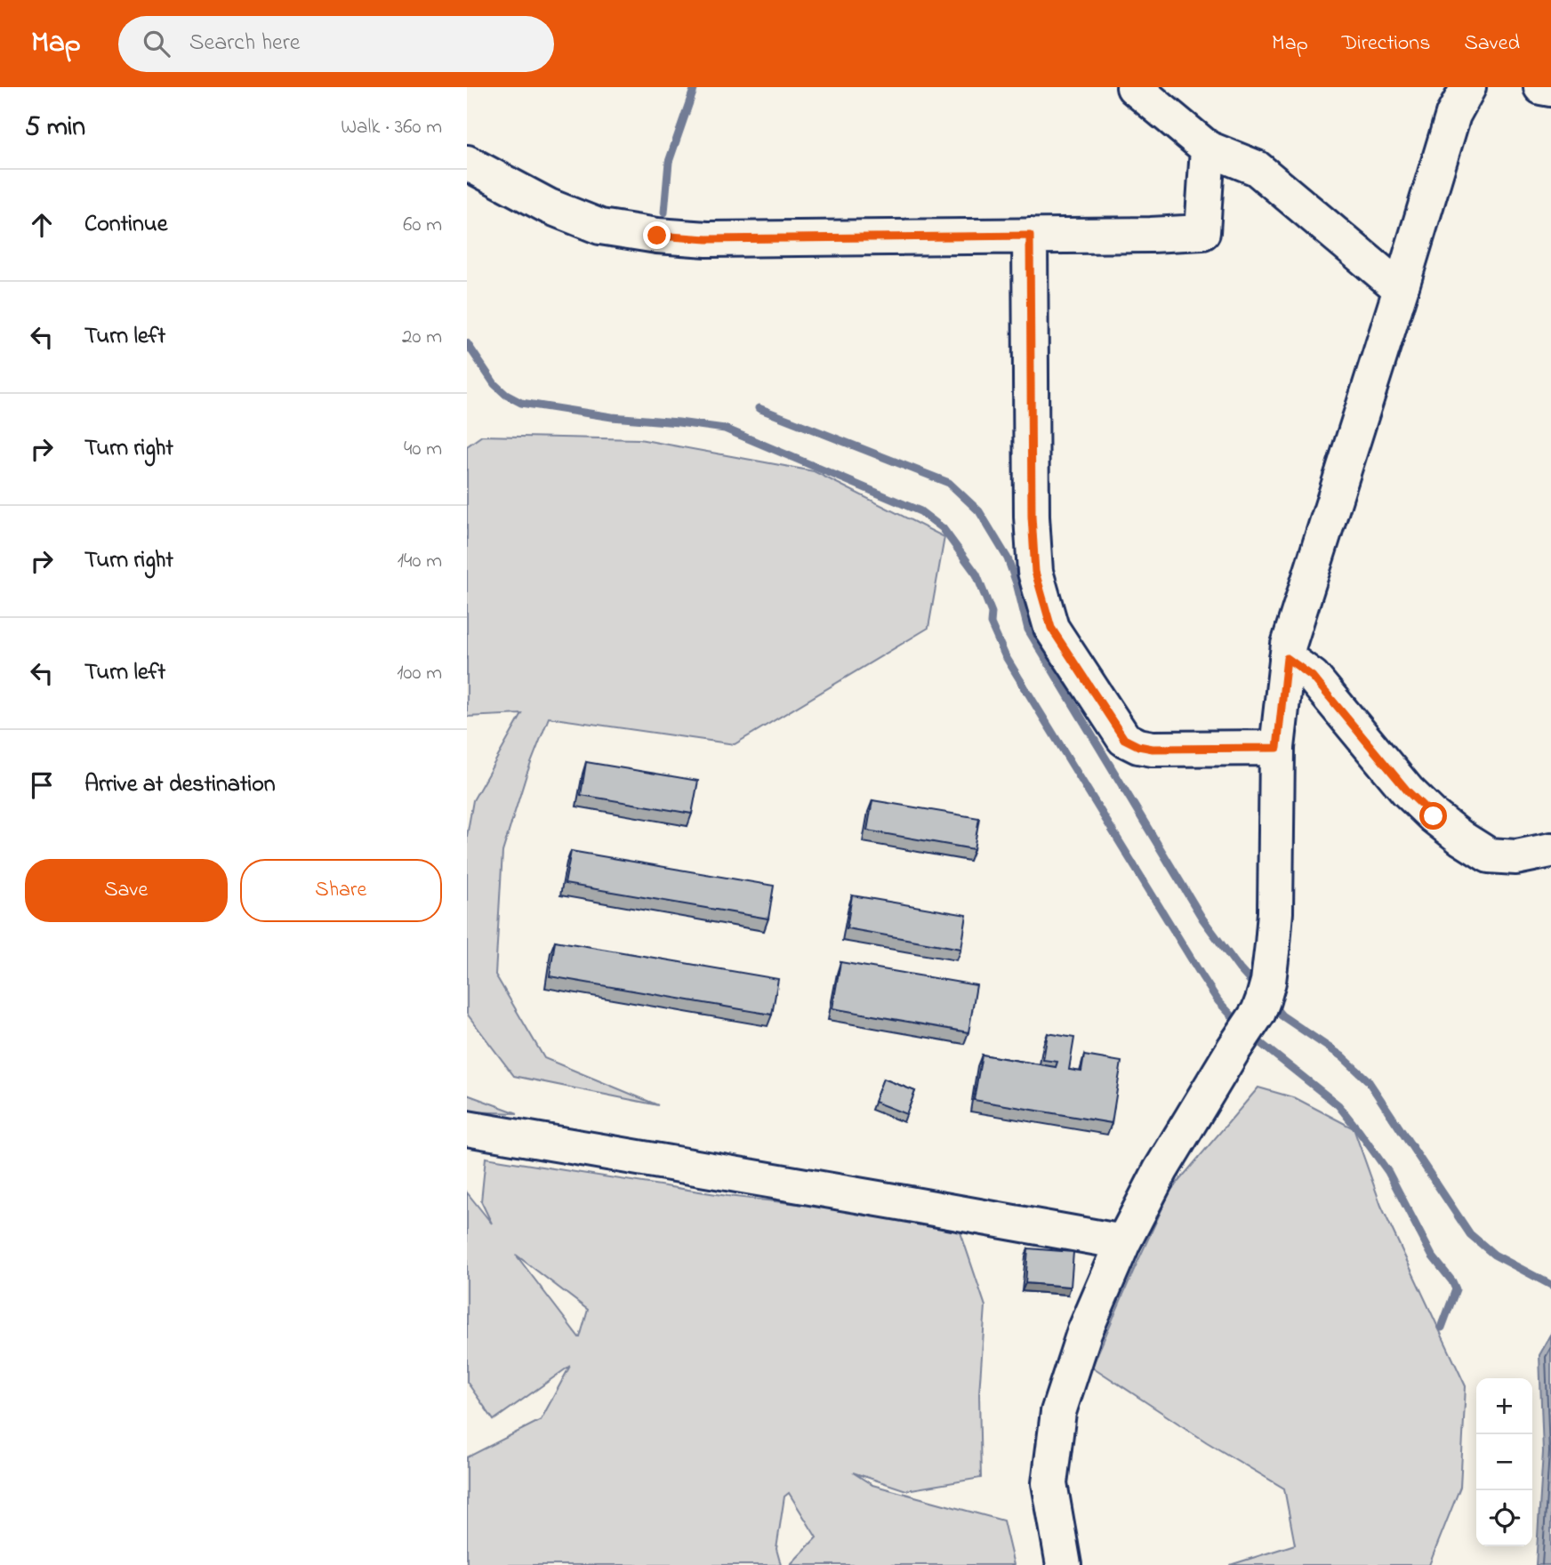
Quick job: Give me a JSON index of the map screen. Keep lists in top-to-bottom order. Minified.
{"page":{"header":"Map","search":"Search here","nav":["Map","Directions","Saved"],"heading":["5 min","Walk · 360 m"],"list":[["Continue","60 m"],["Turn left","20 m"],["Turn right","40 m"],["Turn right","140 m"],["Turn left","100 m"],"Arrive at destination"],"buttons":["Save","Share"],"map_buttons":["+","−"]}}
